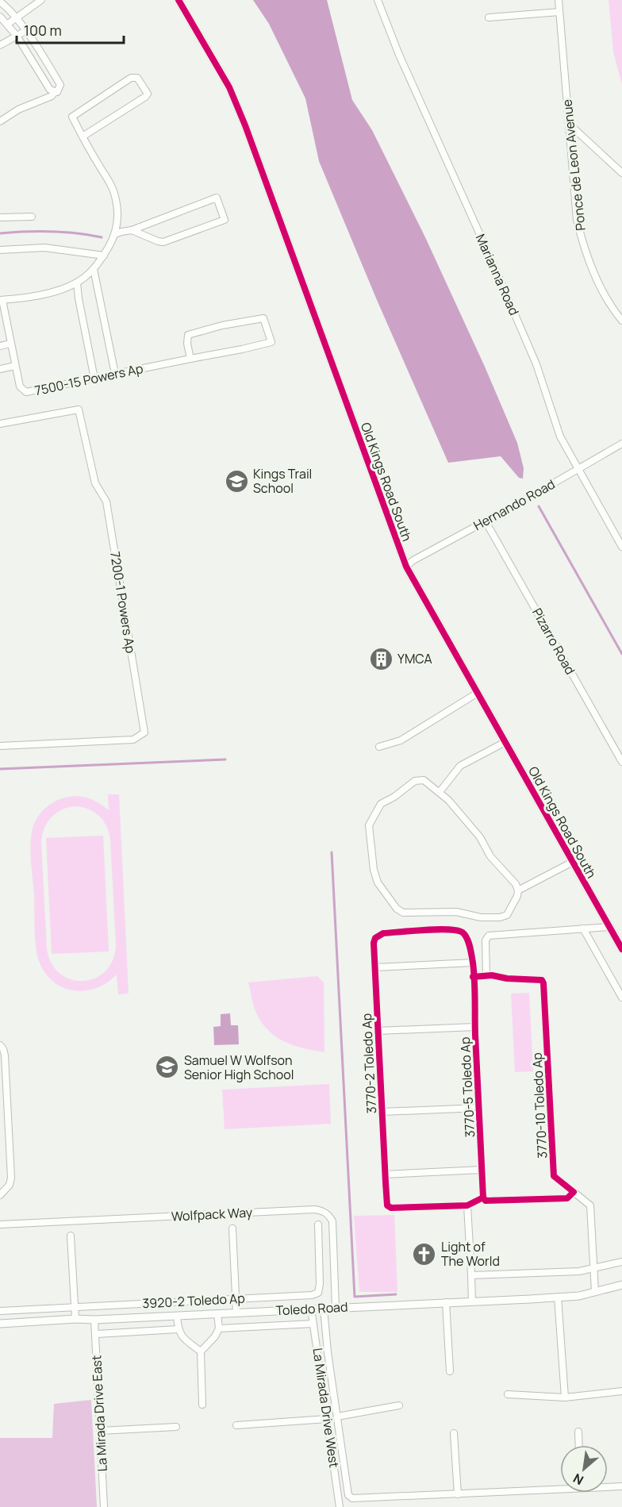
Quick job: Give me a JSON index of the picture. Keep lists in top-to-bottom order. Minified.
{"streets":{"street":["Ponce de Leon Avenue","Marianna Road","7500-15 Powers Ap","Old Kings Road South","Hernando Road","7200-1 Powers Ap","Pizarro Road","3770-2 Toledo Ap","3770-5 Toledo Ap","3770-10 Toledo Ap","Wolfpack Way","3920-2 Toledo Ap","Toledo Road","La Mirada Drive West","La Mirada Drive East"]},"crossings":[["Marianna Road","Hernando Road"],["Old Kings Road South","Hernando Road"],["Hernando Road","Pizarro Road"],["3770-5 Toledo Ap","3770-10 Toledo Ap"],["Wolfpack Way","Toledo Road"],["Toledo Road","La Mirada Drive West"],["Toledo Road","La Mirada Drive East"]],"places":{"school or university":["Kings Trail School","Samuel W Wolfson Senior High School"],"building":["YMCA"],"church":["Light of The World"]},"scale_bar":"100 m","north":"bottom left"}
